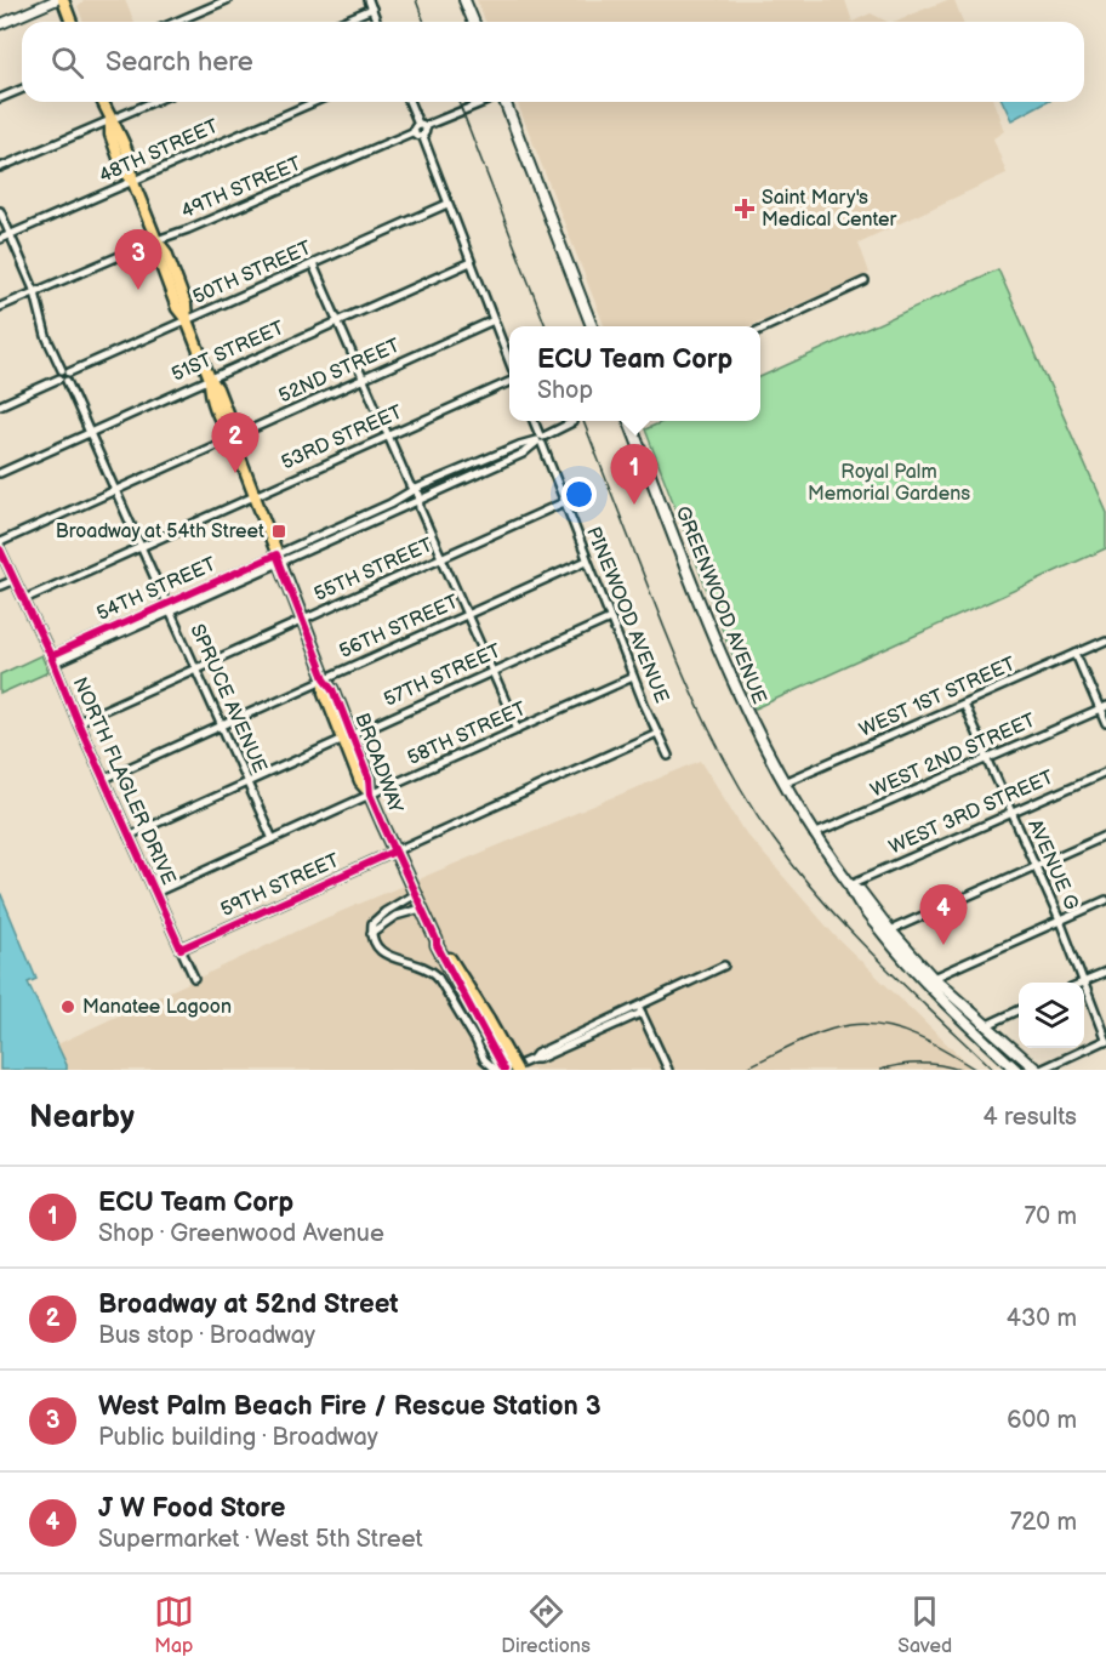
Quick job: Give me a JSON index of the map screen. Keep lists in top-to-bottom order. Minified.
{"streets":{"main road":["GREENWOOD AVENUE","BROADWAY"],"street":["48TH STREET","49TH STREET","50TH STREET","51ST STREET","52ND STREET","53RD STREET","55TH STREET","54TH STREET","PINEWOOD AVENUE","56TH STREET","57TH STREET","WEST 1ST STREET","SPRUCE AVENUE","58TH STREET","WEST 2ND STREET","NORTH FLAGLER DRIVE","WEST 3RD STREET","AVENUE G","59TH STREET"]},"crossings":[["48TH STREET","SPRUCE AVENUE"],["48TH STREET","BROADWAY"],["49TH STREET","SPRUCE AVENUE"],["49TH STREET","BROADWAY"],["50TH STREET","SPRUCE AVENUE"],["50TH STREET","BROADWAY"],["51ST STREET","SPRUCE AVENUE"],["51ST STREET","BROADWAY"],["52ND STREET","SPRUCE AVENUE"],["52ND STREET","BROADWAY"],["53RD STREET","SPRUCE AVENUE"],["53RD STREET","BROADWAY"],["53RD STREET","NORTH FLAGLER DRIVE"],["55TH STREET","PINEWOOD AVENUE"],["55TH STREET","SPRUCE AVENUE"],["55TH STREET","BROADWAY"],["55TH STREET","NORTH FLAGLER DRIVE"],["54TH STREET","PINEWOOD AVENUE"],["54TH STREET","SPRUCE AVENUE"],["54TH STREET","BROADWAY"],["54TH STREET","NORTH FLAGLER DRIVE"],["GREENWOOD AVENUE","WEST 1ST STREET"],["GREENWOOD AVENUE","WEST 2ND STREET"],["GREENWOOD AVENUE","WEST 3RD STREET"],["PINEWOOD AVENUE","56TH STREET"],["PINEWOOD AVENUE","57TH STREET"],["PINEWOOD AVENUE","58TH STREET"],["PINEWOOD AVENUE","59TH STREET"],["56TH STREET","SPRUCE AVENUE"],["56TH STREET","BROADWAY"],["56TH STREET","NORTH FLAGLER DRIVE"],["57TH STREET","SPRUCE AVENUE"],["57TH STREET","BROADWAY"],["57TH STREET","NORTH FLAGLER DRIVE"],["WEST 1ST STREET","AVENUE G"],["SPRUCE AVENUE","58TH STREET"],["58TH STREET","BROADWAY"],["58TH STREET","NORTH FLAGLER DRIVE"],["WEST 2ND STREET","AVENUE G"],["BROADWAY","59TH STREET"],["NORTH FLAGLER DRIVE","59TH STREET"],["WEST 3RD STREET","AVENUE G"]],"parks":["Royal Palm Memorial Gardens"],"places":{"health":["Saint Mary's Medical Center"],"transit":["Broadway at 54th Street"],"other":["Manatee Lagoon"]},"page":{"search":"Search here","pins":["3","2","1","4"],"popup":["ECU Team Corp","Shop"],"heading":["Nearby","4 results"],"list":[{"mark":"1","name":"ECU Team Corp","note":"Shop · Greenwood Avenue","value":"70 m"},{"mark":"2","name":"Broadway at 52nd Street","note":"Bus stop · Broadway","value":"430 m"},{"mark":"3","name":"West Palm Beach Fire / Rescue Station 3","note":"Public building · Broadway","value":"600 m"},{"mark":"4","name":"J W Food Store","note":"Supermarket · West 5th Street","value":"720 m"}],"nav":["Map","Directions","Saved"]}}
